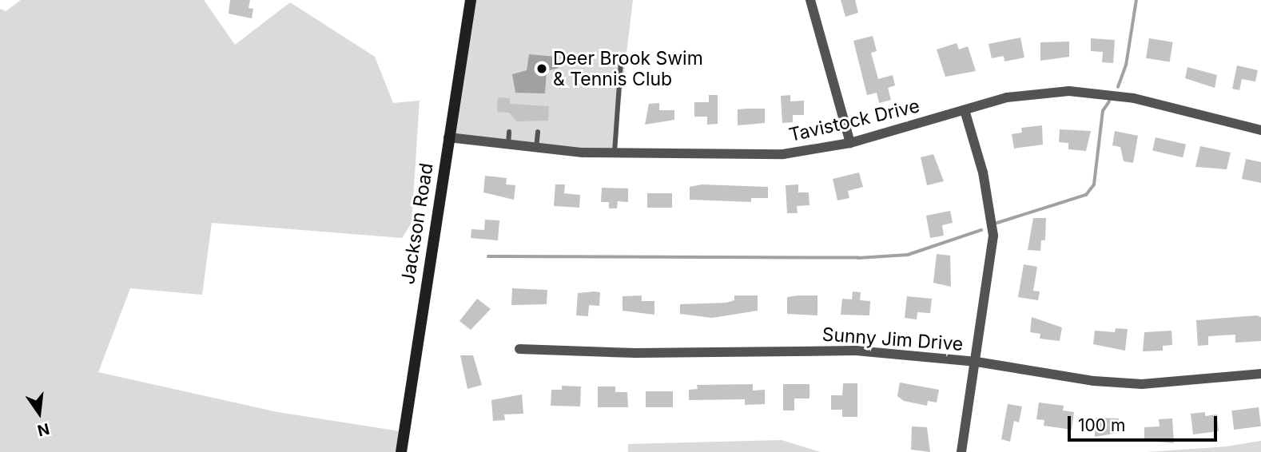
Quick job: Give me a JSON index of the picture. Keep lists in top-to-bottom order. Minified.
{"streets":{"street":["Tavistock Drive","Jackson Road","Sunny Jim Drive"]},"crossings":[["Tavistock Drive","Jackson Road"]],"places":["Deer Brook Swim & Tennis Club"],"scale_bar":"100 m","north":"bottom"}
